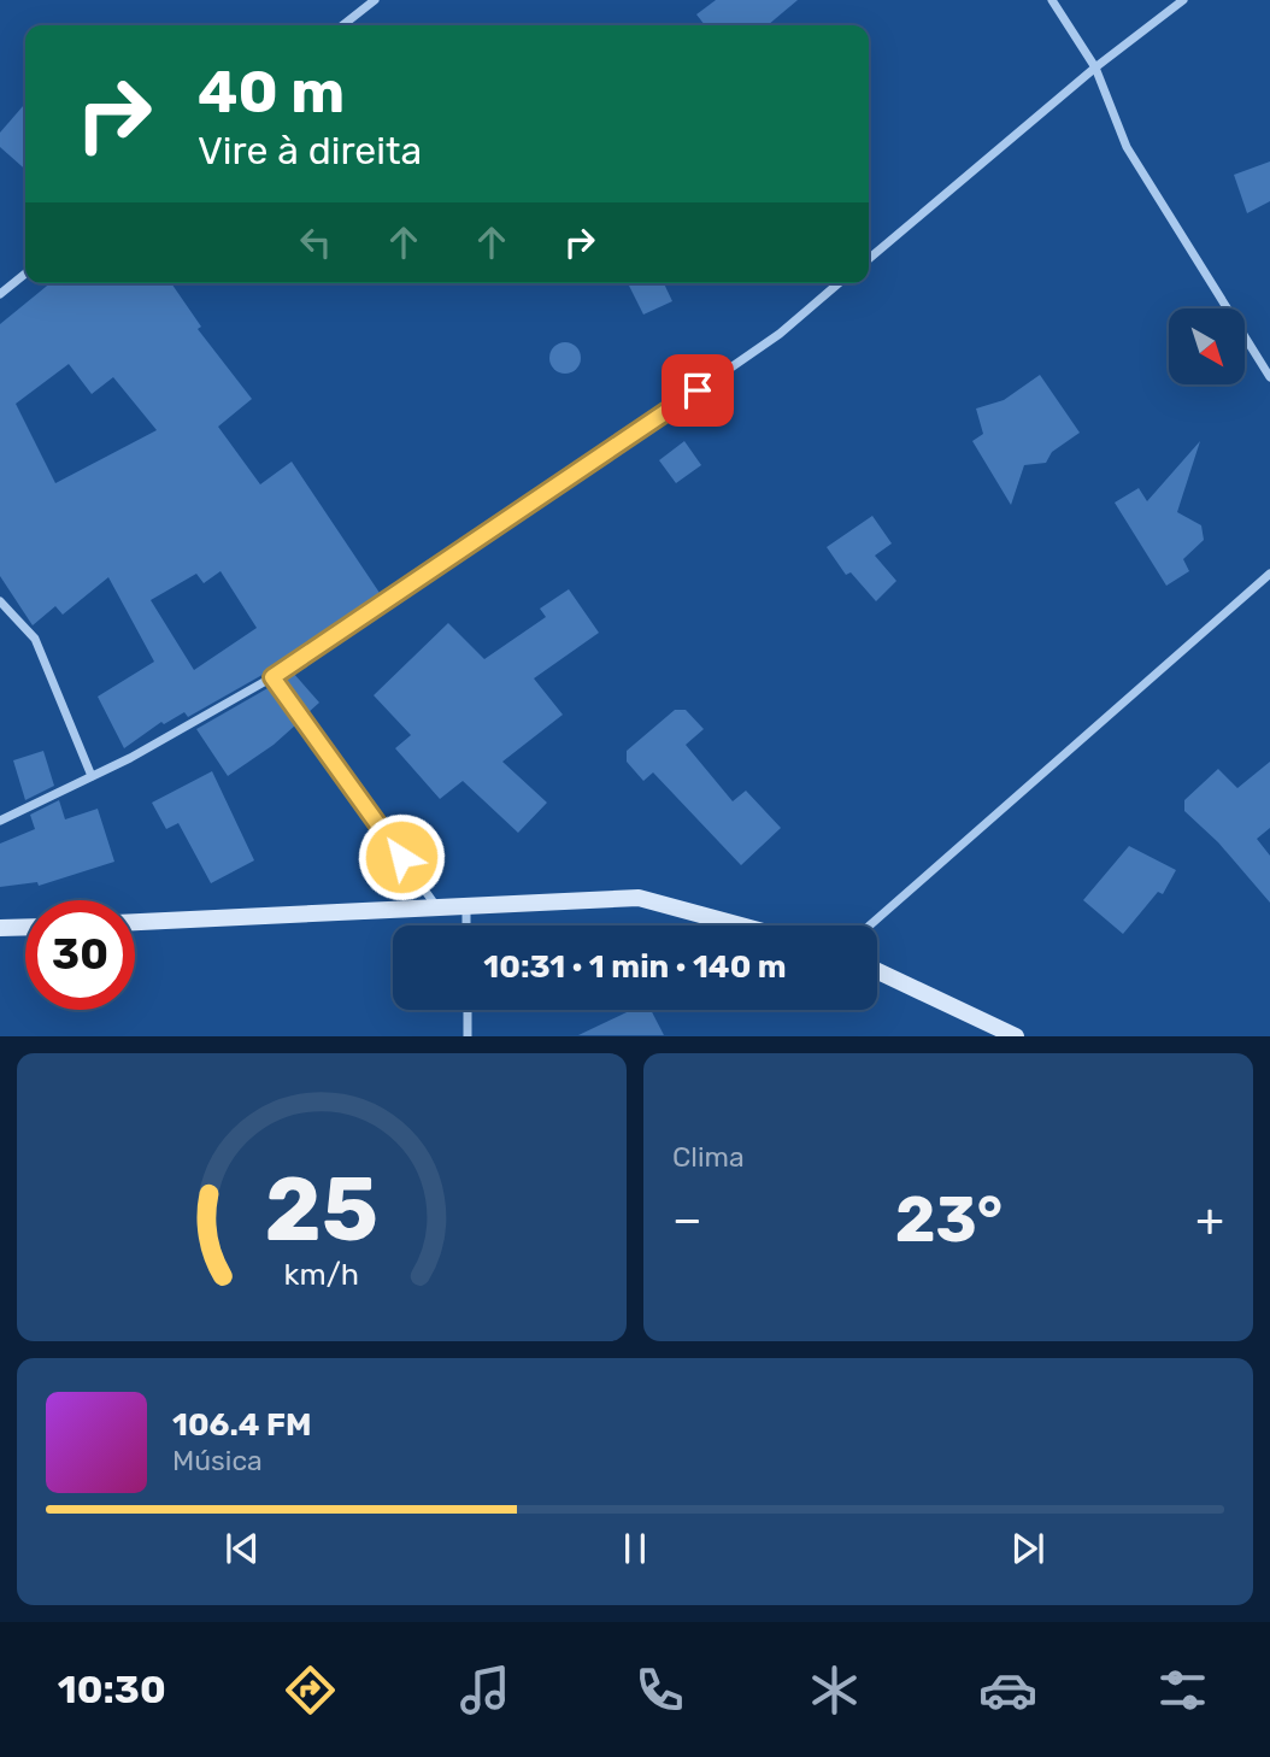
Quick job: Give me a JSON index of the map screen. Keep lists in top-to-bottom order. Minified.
{"north":"bottom right","page":{"turn":["40 m","Vire à direita"],"limit":"30","trip":"10:31 · 1 min · 140 m","tile":"Clima","heat":["−","23°","+"],"song":["106.4 FM","Música"],"tabs":"10:30","gauge":["25","km/h"]}}
